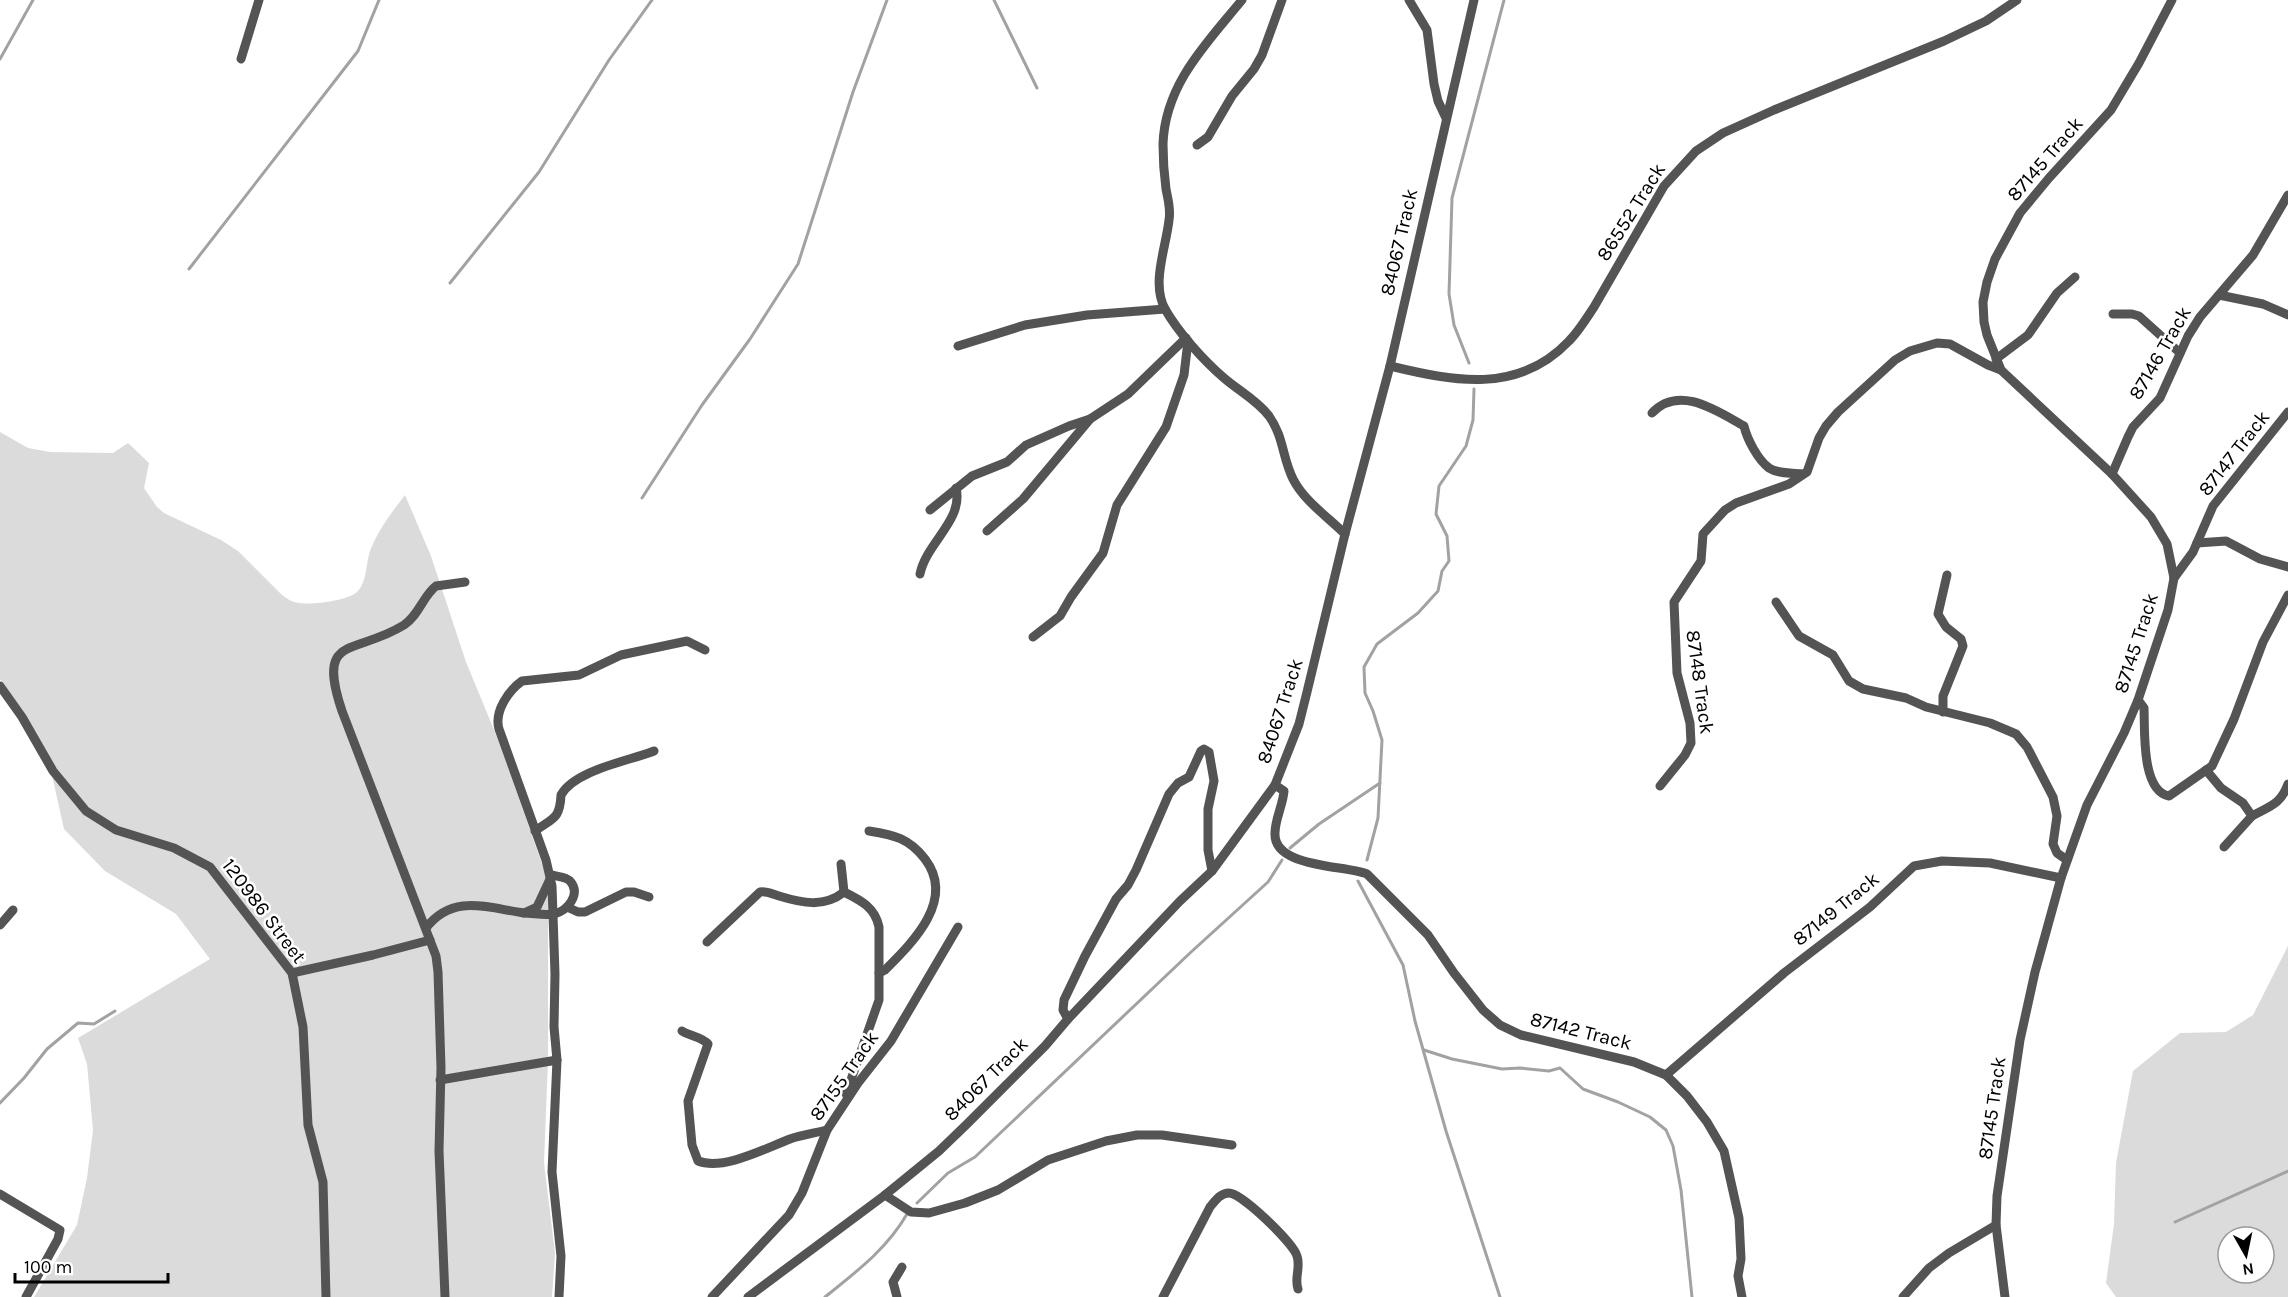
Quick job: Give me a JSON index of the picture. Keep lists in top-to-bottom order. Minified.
{"streets":{"street":["87145 Track","86552 Track","84067 Track","87146 Track","87147 Track","87148 Track","87149 Track","120986 Street","87142 Track","87155 Track"]},"crossings":[["87145 Track","87146 Track"],["87145 Track","87147 Track"],["87145 Track","87149 Track"],["86552 Track","84067 Track"],["84067 Track","87142 Track"],["87149 Track","87142 Track"]],"scale_bar":"100 m","north":"bottom"}
